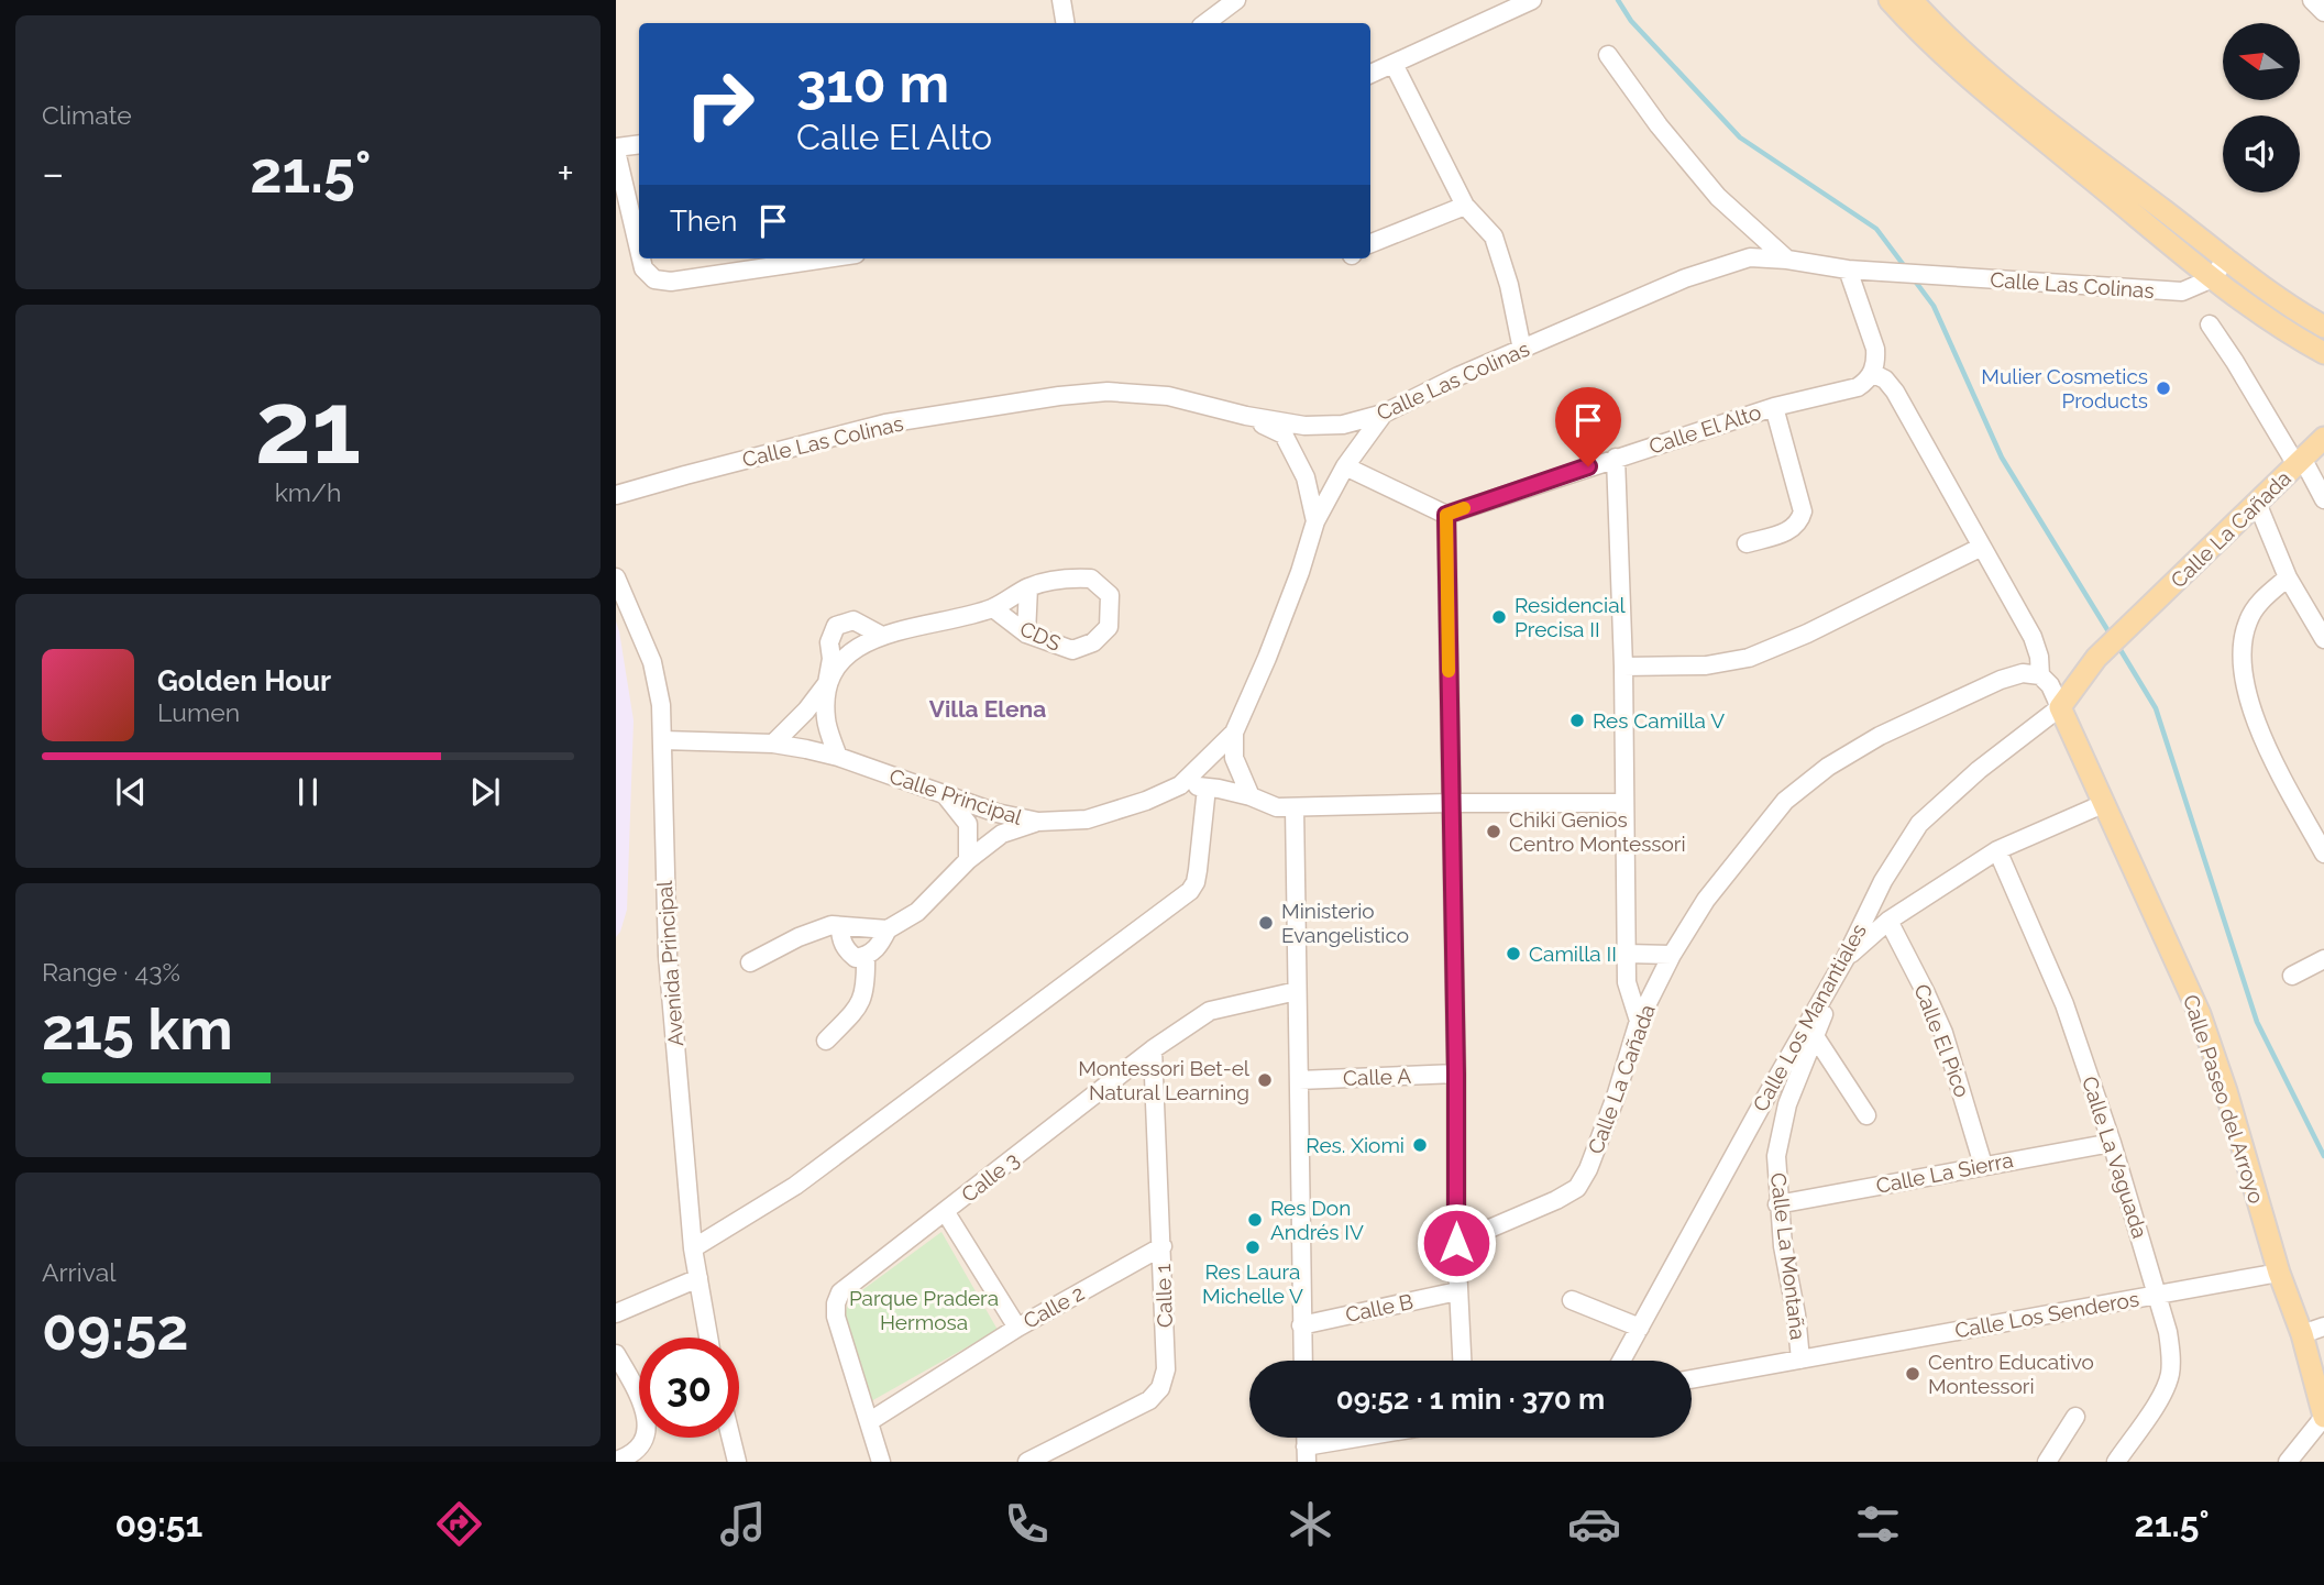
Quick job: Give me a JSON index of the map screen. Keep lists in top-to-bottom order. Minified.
{"streets":{"main road":["Calle La Cañada","Calle Paseo del Arroyo"],"street":["Calle Las Colinas","Calle El Alto","CDS","Calle Principal","Avenida Principal","Calle Los Manantiales","Calle El Pico","Calle A","Calle La Vaguada","Calle La Sierra","Calle 3","Calle La Montaña","Calle 1","Calle 2","Calle B","Calle Los Senderos"]},"crossings":[["Calle Las Colinas","Calle Principal"],["Calle La Cañada","Calle Los Manantiales"],["Calle La Cañada","Calle Paseo del Arroyo"],["CDS","Calle Principal"],["Calle Principal","Avenida Principal"],["Calle Los Manantiales","Calle Paseo del Arroyo"],["Calle Los Manantiales","Calle La Montaña"],["Calle El Pico","Calle La Sierra"],["Calle El Pico","Calle La Montaña"],["Calle Paseo del Arroyo","Calle La Montaña"],["Calle Paseo del Arroyo","Calle Los Senderos"],["Calle La Vaguada","Calle La Sierra"],["Calle La Vaguada","Calle La Montaña"],["Calle La Vaguada","Calle Los Senderos"],["Calle La Sierra","Calle La Montaña"],["Calle 3","Calle 1"],["Calle 3","Calle 2"],["Calle La Montaña","Calle Los Senderos"],["Calle 1","Calle 2"]],"districts":["Villa Elena"],"parks":["Parque Pradera Hermosa"],"places":["Mulier Cosmetics Products","Residencial Precisa II","Res Camilla V","Chiki Genios Centro Montessori","Ministerio Evangelistico","Camilla II","Montessori Bet-el Natural Learning","Res. Xiomi","Res Don Andrés IV","Res Laura Michelle V","Centro Educativo Montessori"],"north":"left","page":{"tile":["Climate",["21","km/h"],["Range · 43%","215 km"],["Arrival","09:52"]],"turn":["310 m","Calle El Alto"],"heat":["−","21.5°","+"],"then":"Then","song":["Golden Hour","Lumen"],"limit":"30","trip":"09:52 · 1 min · 370 m","tabs":["09:51","21.5°"]}}
